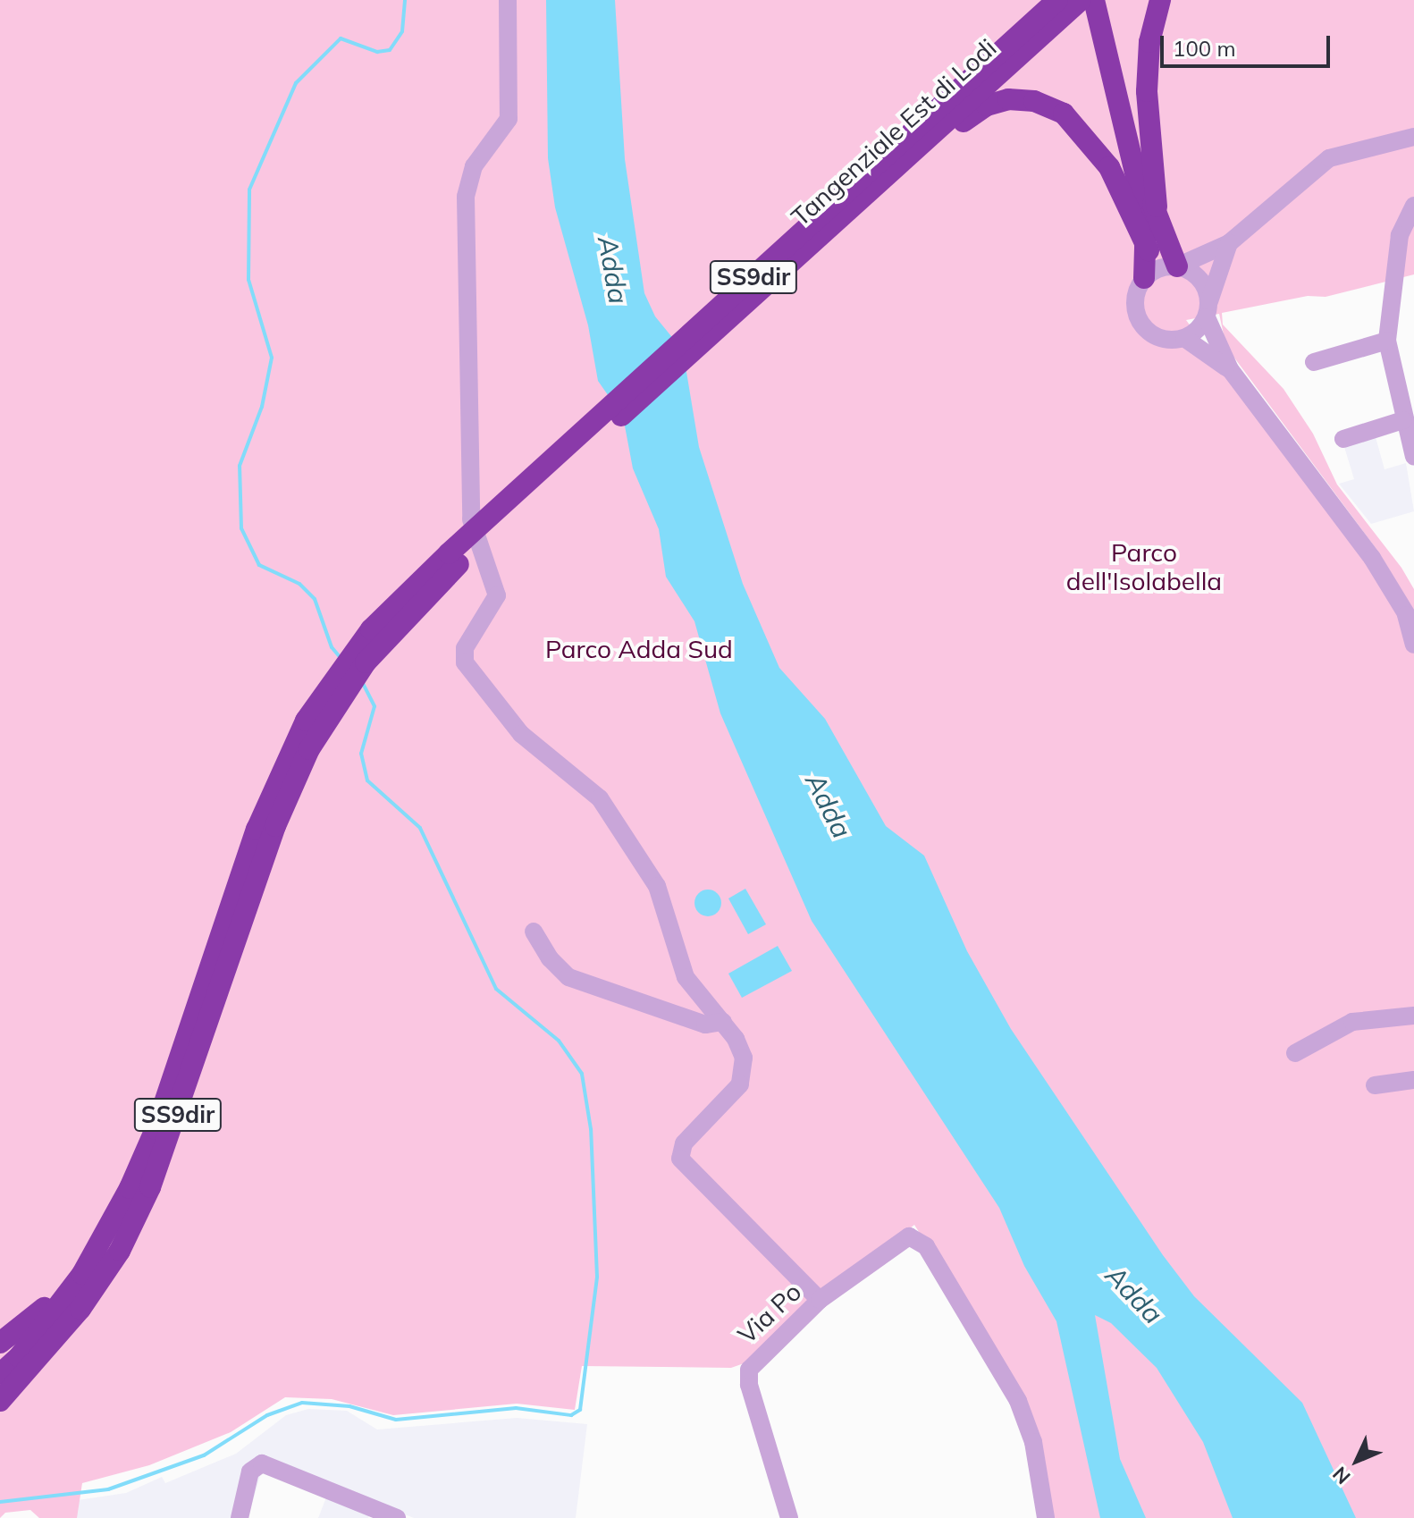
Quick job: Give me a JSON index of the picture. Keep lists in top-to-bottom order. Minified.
{"streets":{"highway":["Tangenziale Est di Lodi","SS9dir"],"street":["Via Po"]},"crossings":[["Tangenziale Est di Lodi","SS9dir"]],"water":["Adda"],"parks":["Parco dell'Isolabella","Parco Adda Sud"],"scale_bar":"100 m","north":"bottom left"}
